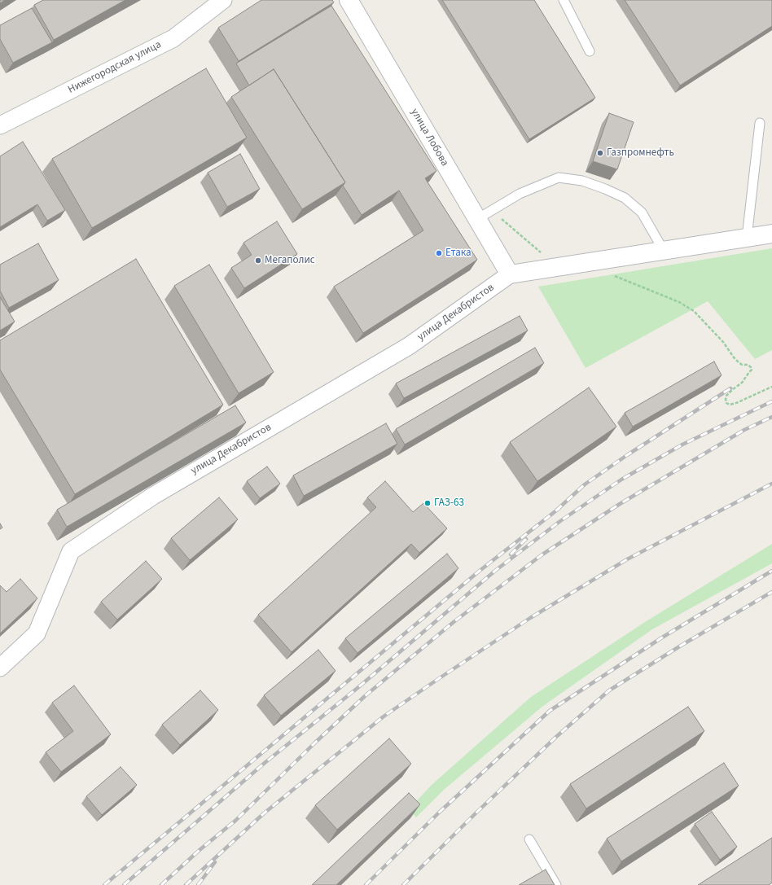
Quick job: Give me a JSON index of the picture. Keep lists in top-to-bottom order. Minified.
{"streets":{"street":["Нижегородская улица","улица Лобова","улица Декабристов"]},"crossings":[["улица Лобова","улица Декабристов"]],"places":["Газпромнефть","Етака","Мегаполис","ГАЗ-63"]}
